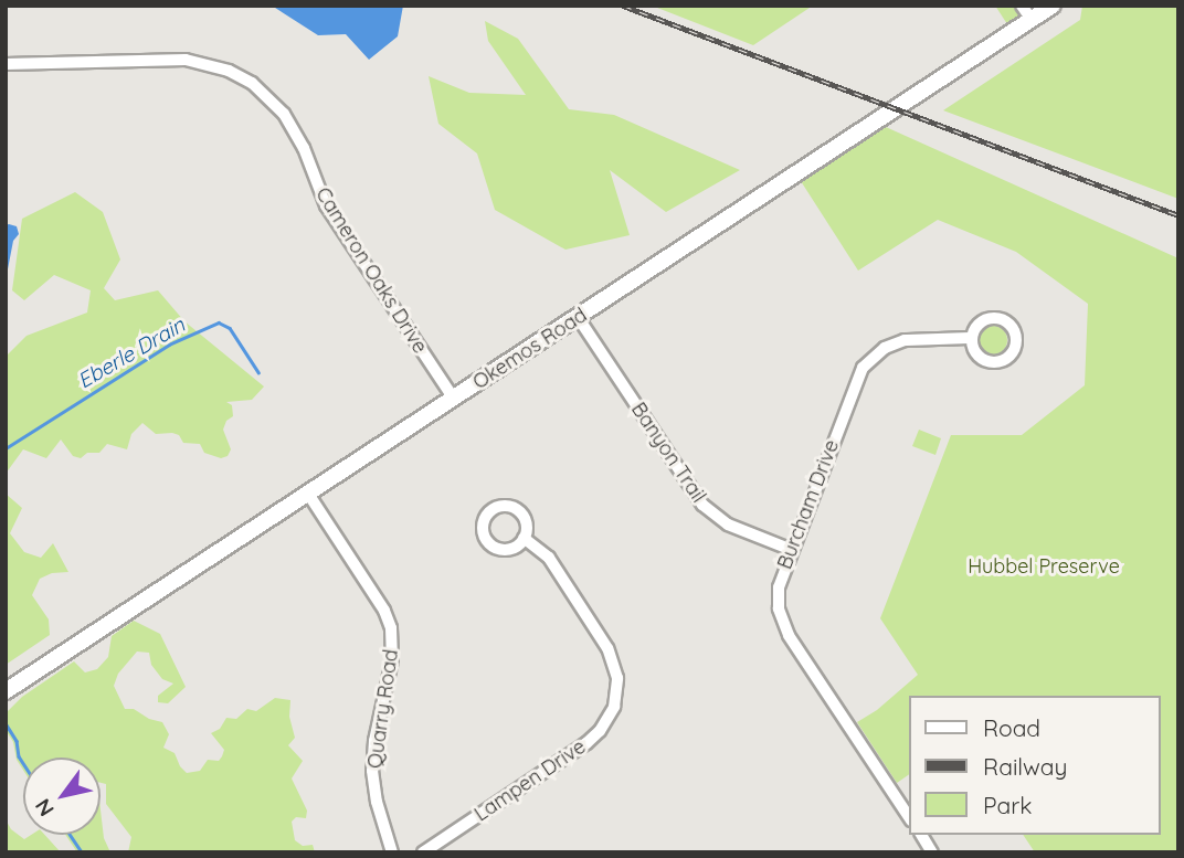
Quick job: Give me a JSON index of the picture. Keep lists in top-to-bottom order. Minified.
{"streets":{"street":["Cameron Oaks Drive","Okemos Road","Banyon Trail","Burcham Drive","Quarry Road","Lampen Drive"]},"crossings":[["Cameron Oaks Drive","Okemos Road"],["Okemos Road","Banyon Trail"],["Okemos Road","Quarry Road"],["Banyon Trail","Burcham Drive"]],"water":["Eberle Drain"],"parks":["Hubbel Preserve"],"legend":["Road","Railway","Park"],"north":"bottom left"}
